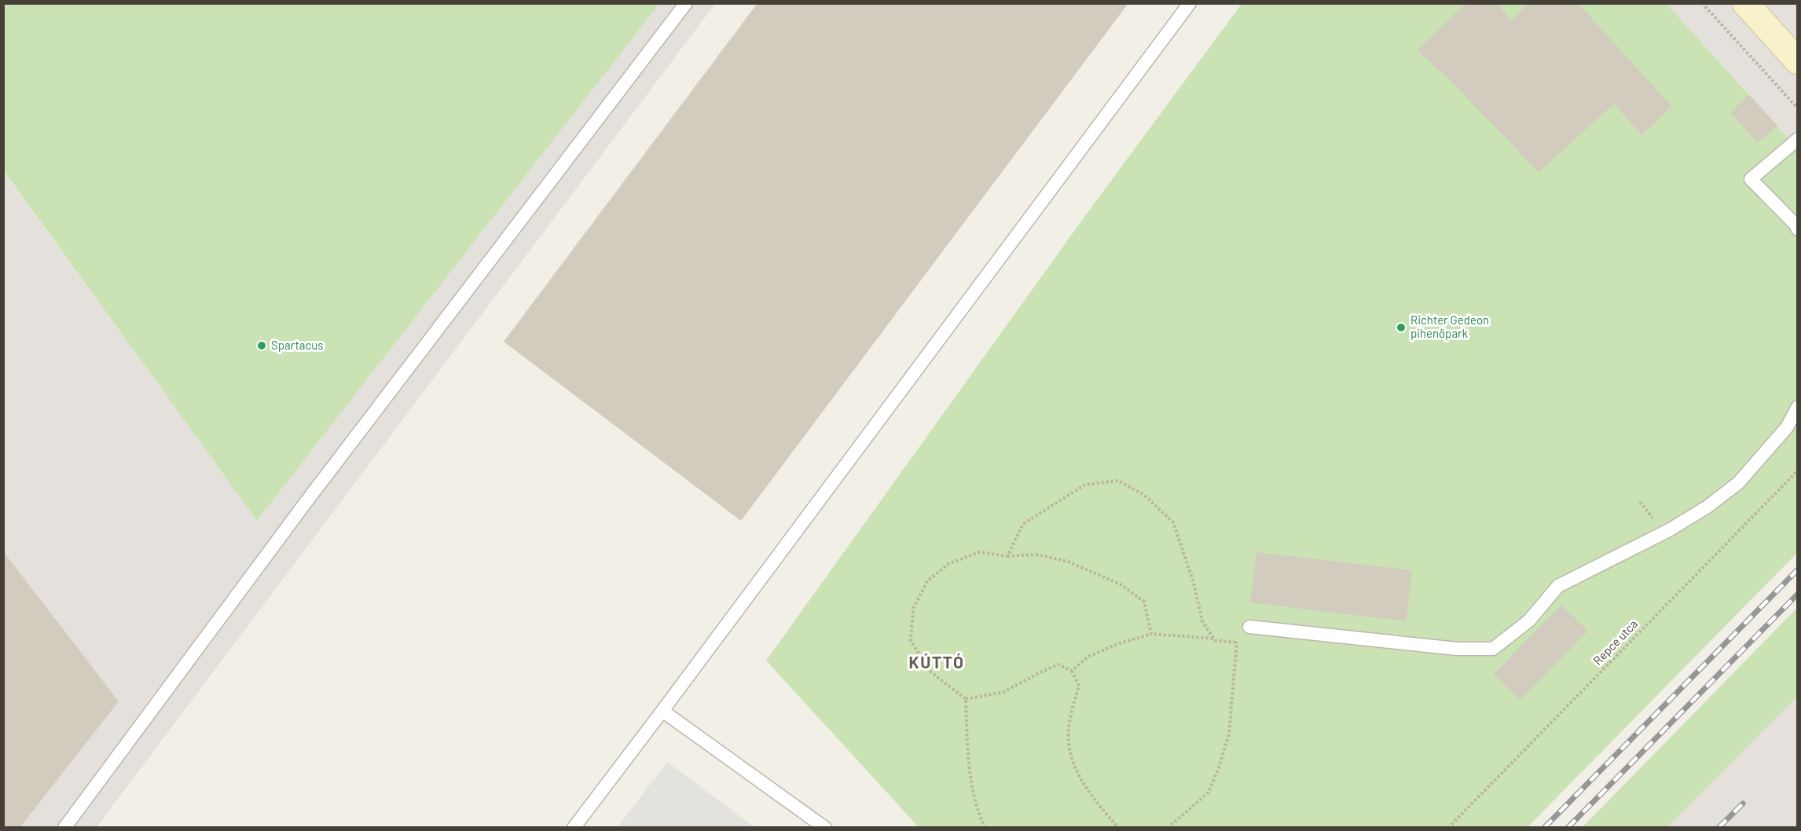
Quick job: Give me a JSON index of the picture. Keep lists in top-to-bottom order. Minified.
{"streets":{"path":["Repce utca"]},"districts":["KÚTTÓ"],"places":["Richter Gedeon pihenőpark","Spartacus"]}
